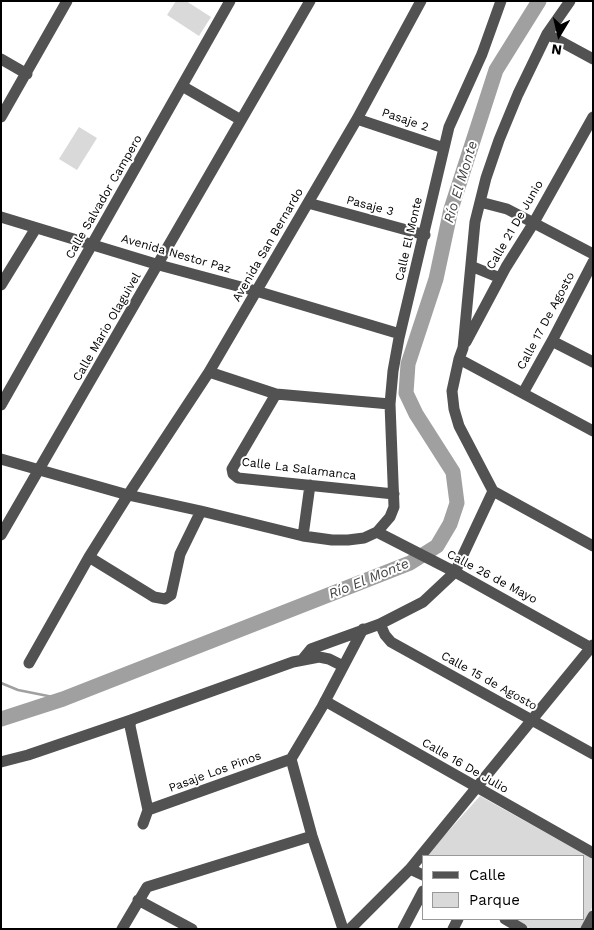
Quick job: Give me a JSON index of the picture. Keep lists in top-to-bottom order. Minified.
{"streets":{"street":["Pasaje 2","Calle Salvador Campero","Pasaje 3","Calle 21 De Junio","Calle El Monte","Avenida San Bernardo","Avenida Nestor Paz","Calle 17 De Agosto","Calle Mario Olaguivel","Calle La Salamanca","Calle 26 de Mayo","Calle 15 de Agosto","Calle 16 De Julio","Pasaje Los Pinos"]},"crossings":[["Pasaje 2","Calle El Monte"],["Pasaje 2","Avenida San Bernardo"],["Calle Salvador Campero","Avenida Nestor Paz"],["Pasaje 3","Calle El Monte"],["Pasaje 3","Avenida San Bernardo"],["Calle El Monte","Avenida Nestor Paz"],["Calle El Monte","Calle La Salamanca"],["Avenida San Bernardo","Avenida Nestor Paz"],["Avenida Nestor Paz","Calle Mario Olaguivel"]],"water":["Río El Monte"],"legend":["Calle","Parque"],"north":"bottom"}
